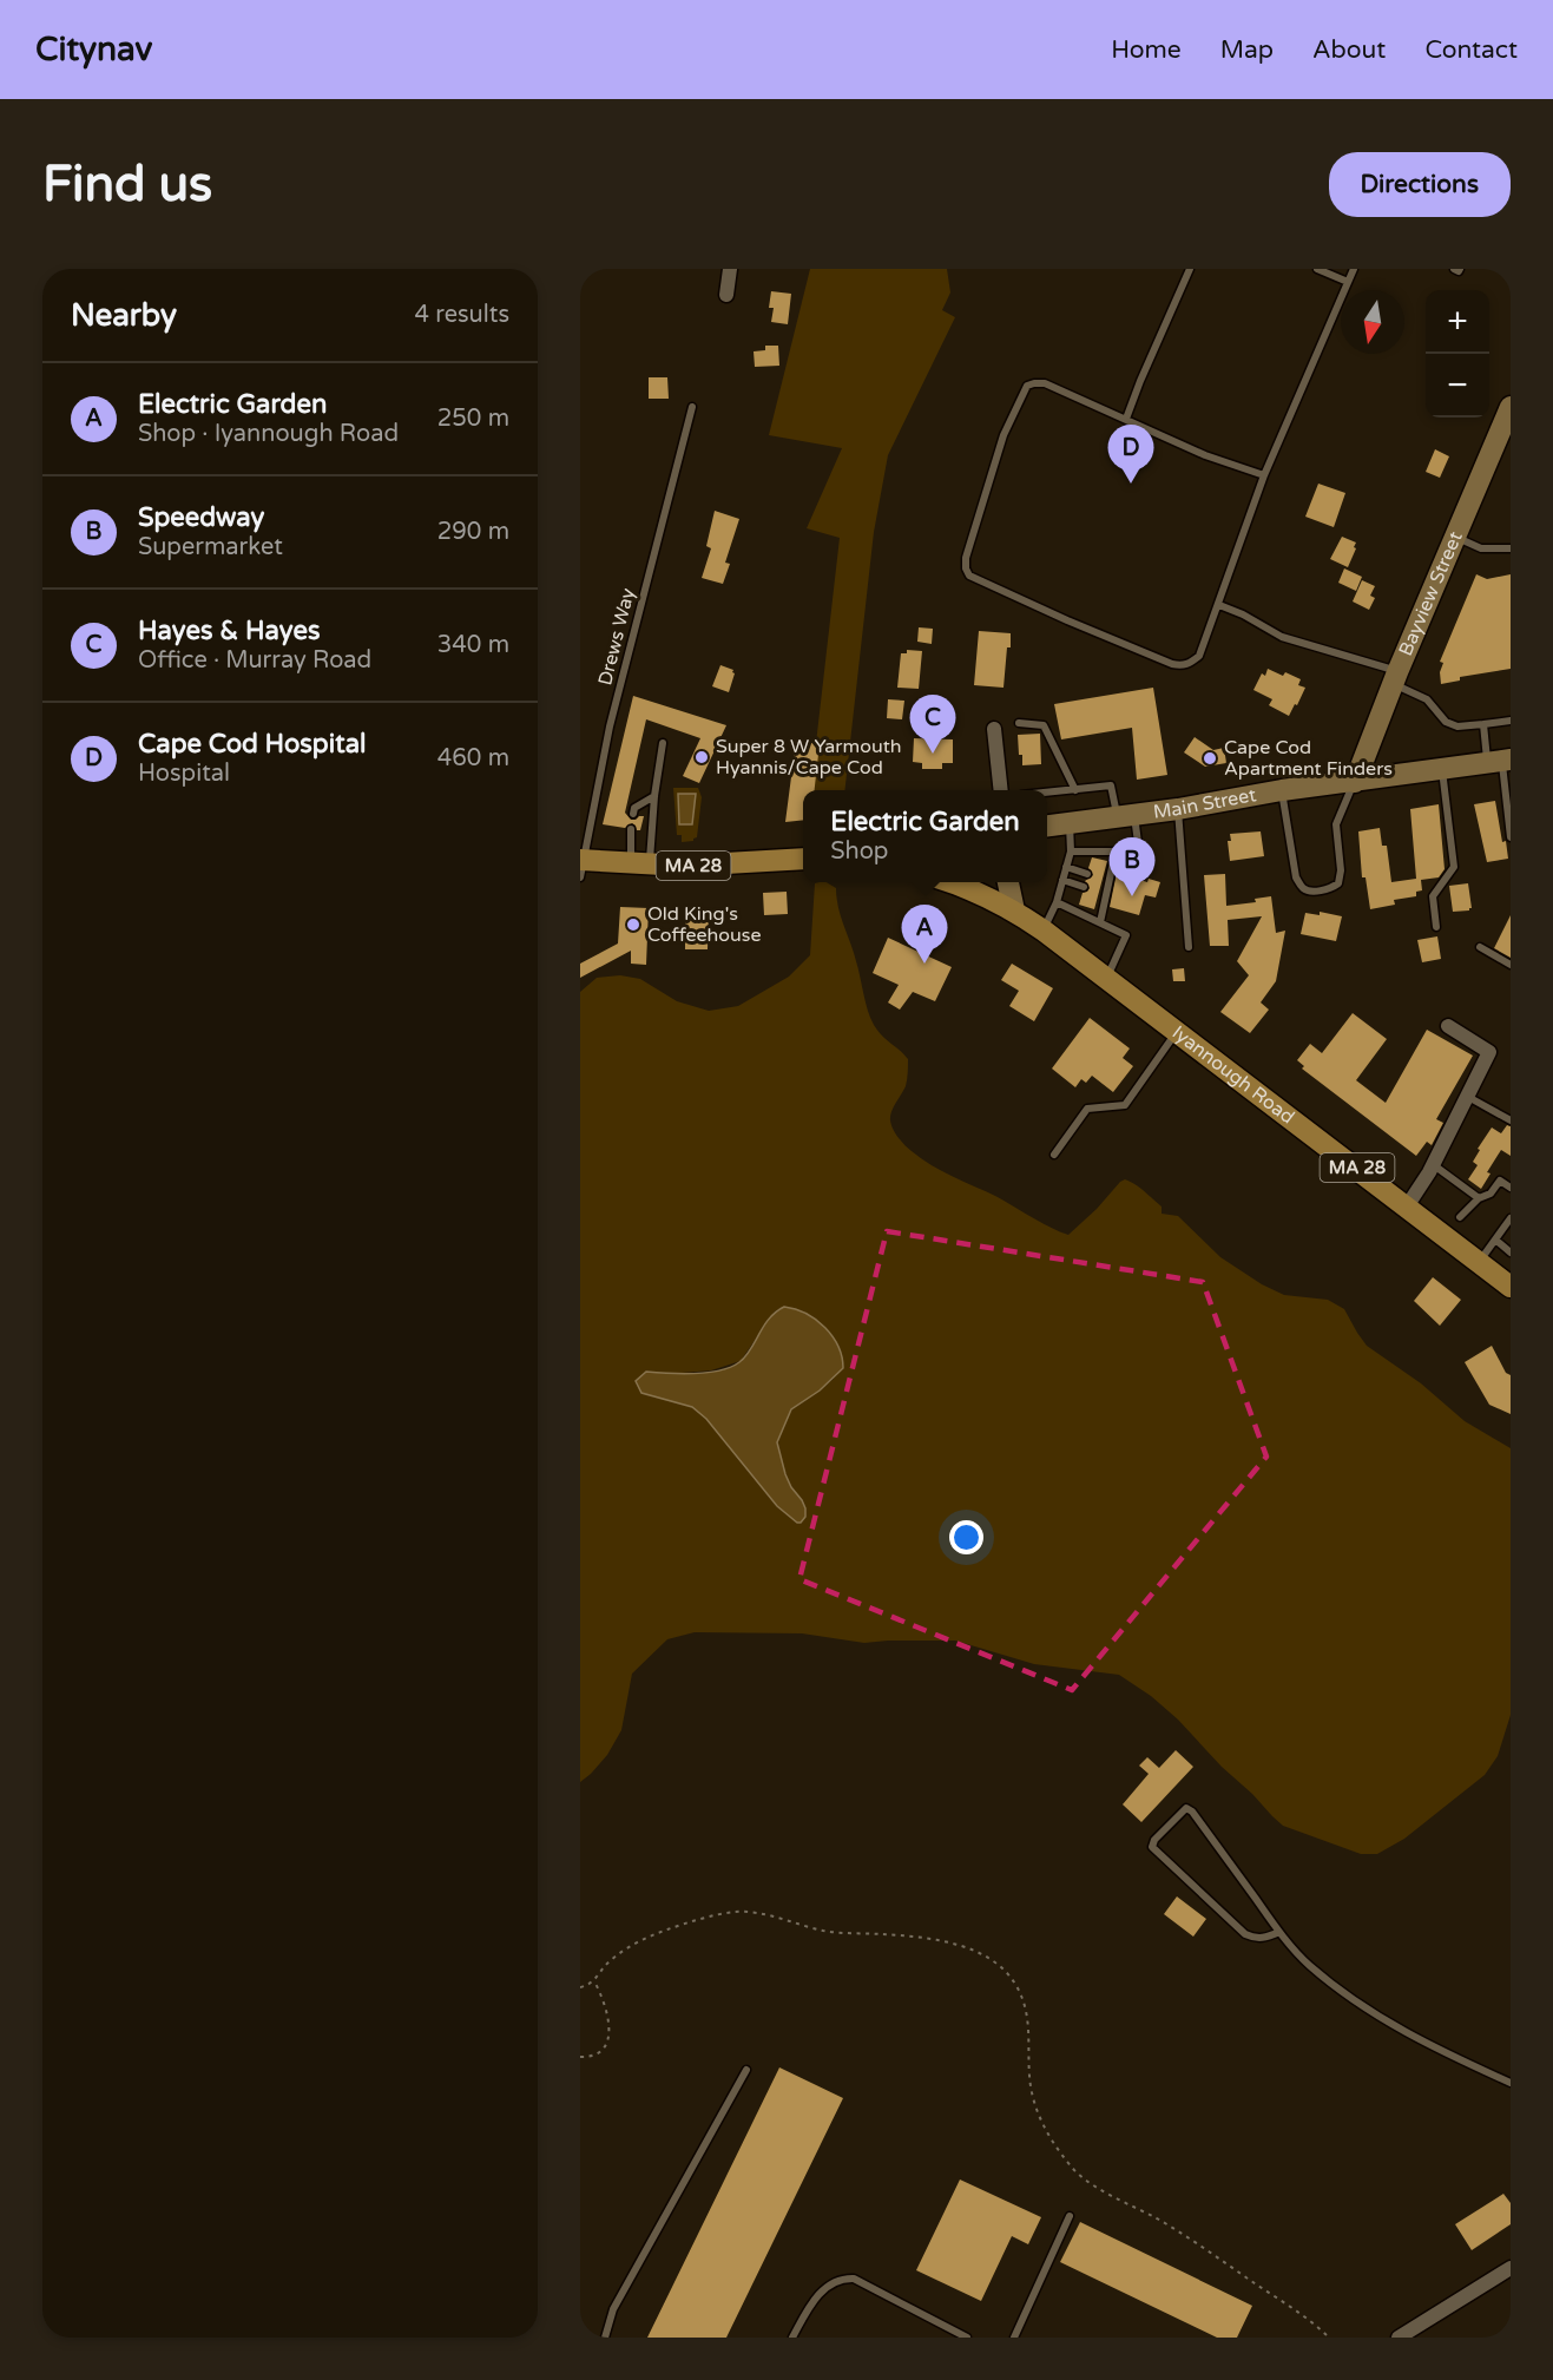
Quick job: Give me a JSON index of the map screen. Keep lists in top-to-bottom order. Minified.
{"streets":{"main road":["Bayview Street","Main Street","MA 28","Iyannough Road"],"lane":["Drews Way"]},"crossings":[["Bayview Street","Main Street"],["Drews Way","MA 28"]],"places":["Super 8 W Yarmouth Hyannis/Cape Cod","Cape Cod Apartment Finders","Old King's Coffeehouse"],"north":"bottom","page":{"header":"Citynav","nav":["Home","Map","About","Contact"],"buttons":"Directions","title":"Find us","heading":["Nearby","4 results"],"map_buttons":["+","−"],"list":[{"mark":"A","name":"Electric Garden","note":"Shop · Iyannough Road","value":"250 m"},{"mark":"B","name":"Speedway","note":"Supermarket","value":"290 m"},{"mark":"C","name":"Hayes & Hayes","note":"Office · Murray Road","value":"340 m"},{"mark":"D","name":"Cape Cod Hospital","note":"Hospital","value":"460 m"}],"pins":["D","C","B","A"],"popup":["Electric Garden","Shop"]}}
